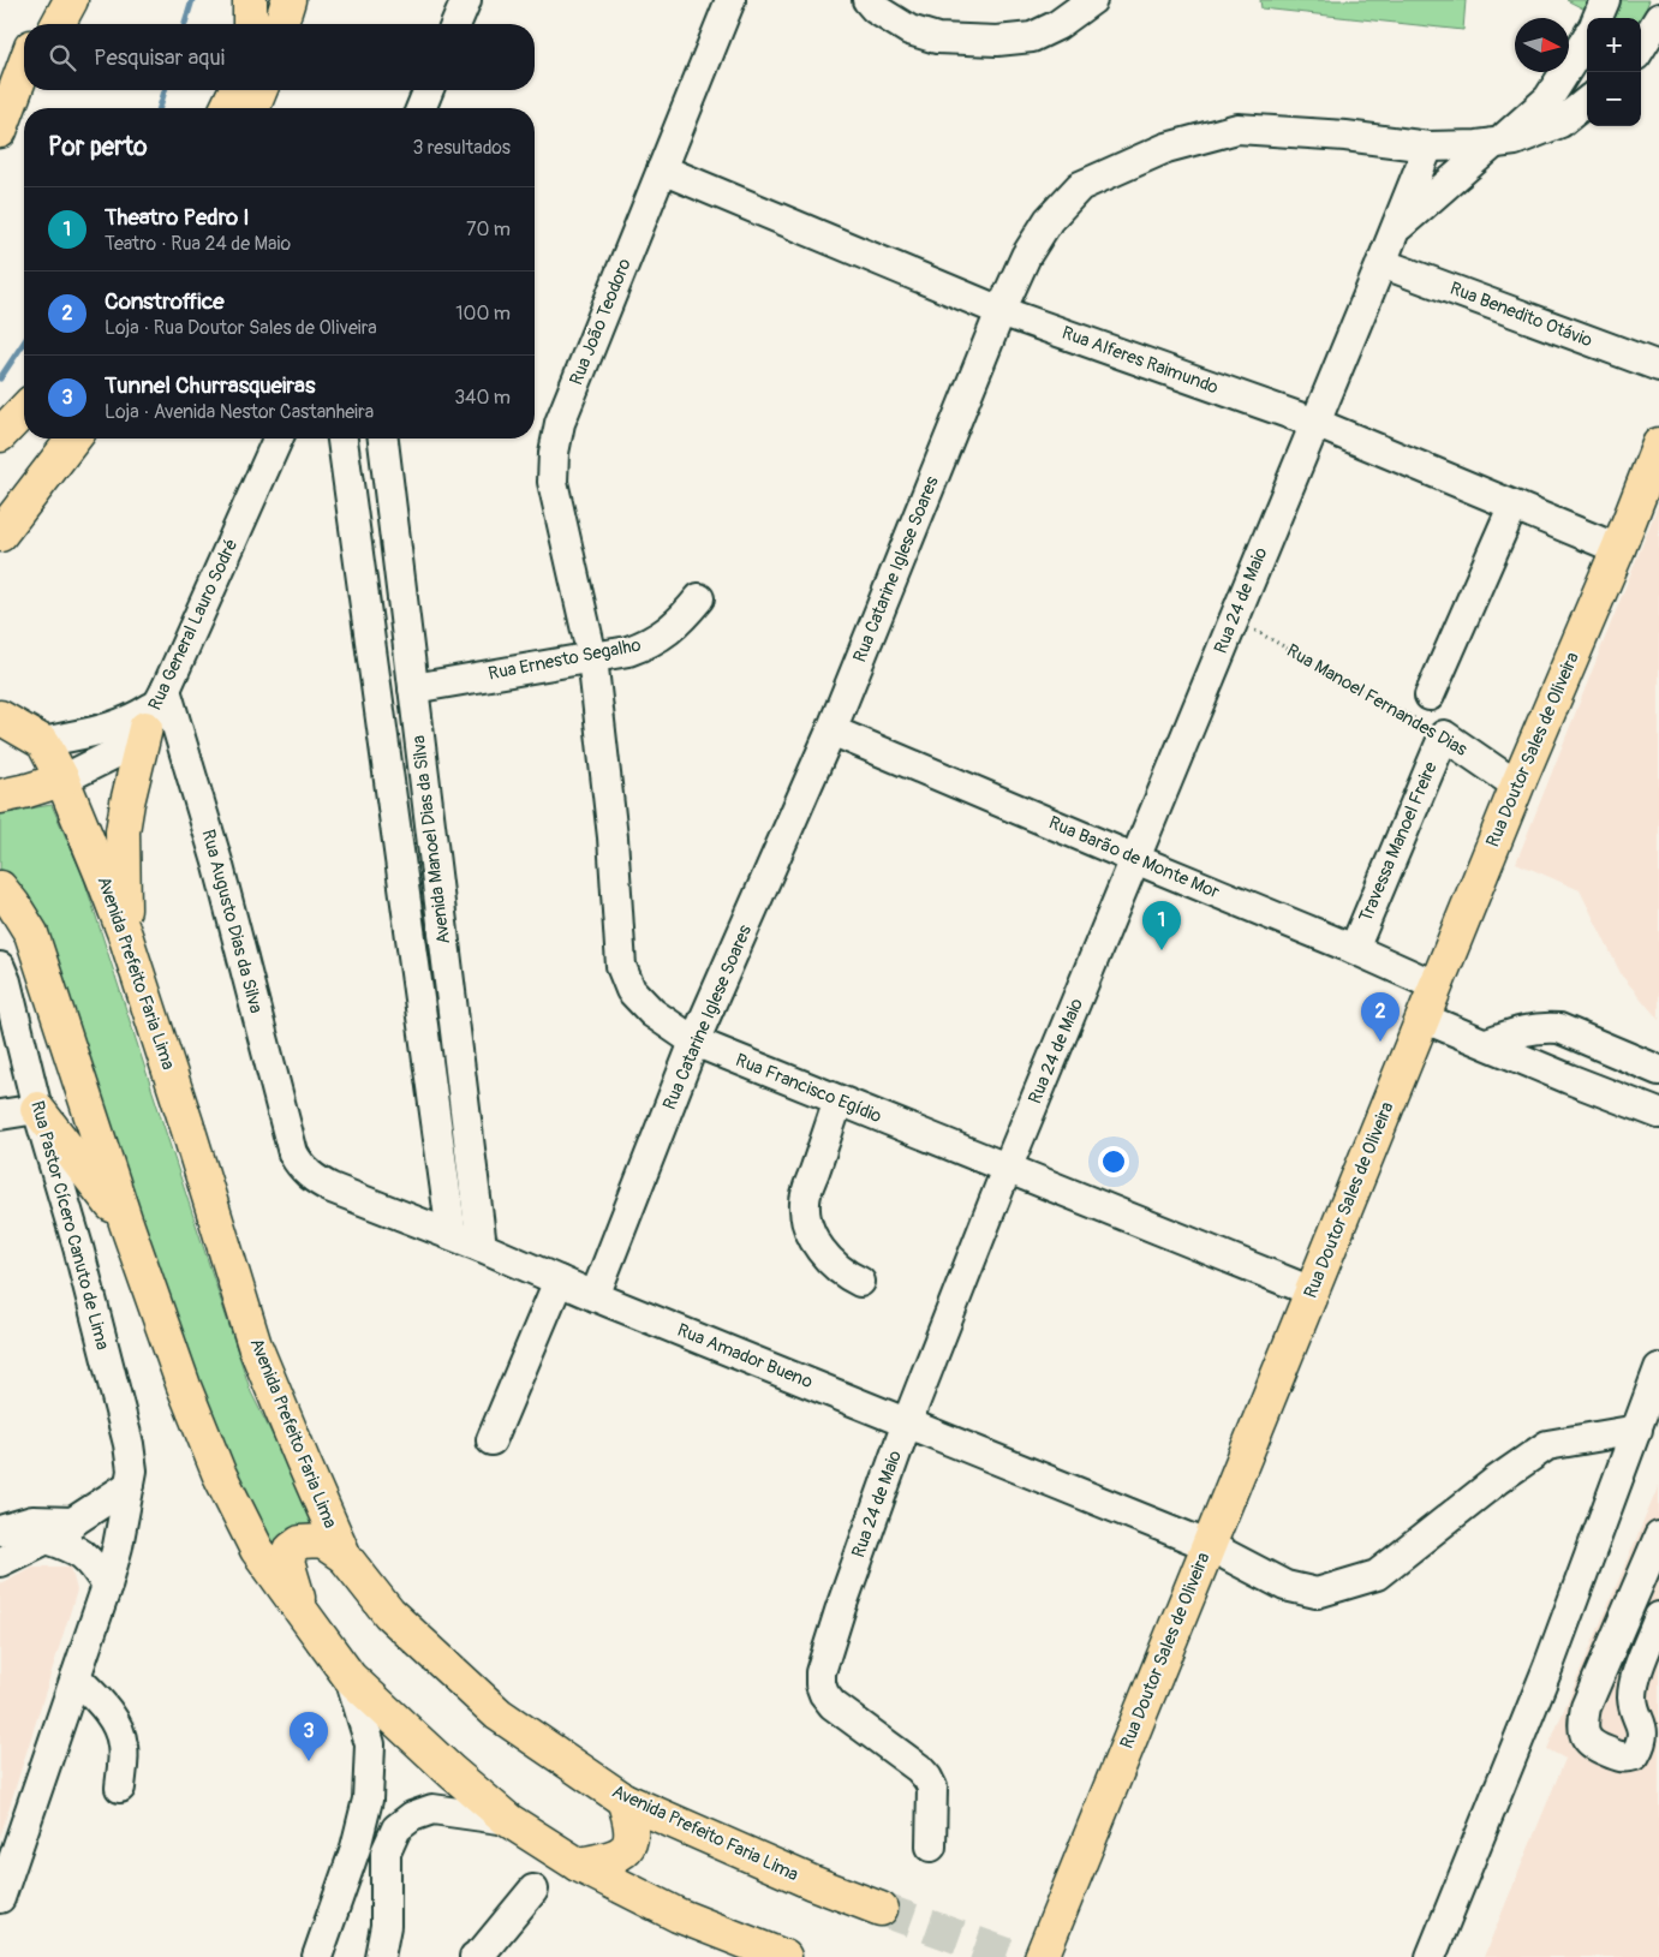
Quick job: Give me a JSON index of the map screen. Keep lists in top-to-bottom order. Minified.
{"streets":{"main road":["Rua Doutor Sales de Oliveira","Avenida Prefeito Faria Lima"],"street":["Rua Benedito Otávio","Rua João Teodoro","Rua Alferes Raimundo","Rua Catarine Iglese Soares","Rua 24 de Maio","Rua General Lauro Sodré","Rua Ernesto Segalho","Rua Manoel Fernandes Dias","Avenida Manoel Dias da Silva","Travessa Manoel Freire","Rua Barão de Monte Mor","Rua Augusto Dias da Silva","Rua Francisco Egídio","Rua Pastor Cícero Canuto de Lima","Rua Amador Bueno"]},"crossings":[["Rua Benedito Otávio","Rua 24 de Maio"],["Rua João Teodoro","Rua Alferes Raimundo"],["Rua João Teodoro","Rua Ernesto Segalho"],["Rua João Teodoro","Rua Francisco Egídio"],["Rua Alferes Raimundo","Rua Catarine Iglese Soares"],["Rua Alferes Raimundo","Rua 24 de Maio"],["Rua Alferes Raimundo","Rua Doutor Sales de Oliveira"],["Rua Catarine Iglese Soares","Rua 24 de Maio"],["Rua Catarine Iglese Soares","Rua Barão de Monte Mor"],["Rua Catarine Iglese Soares","Rua Francisco Egídio"],["Rua Catarine Iglese Soares","Rua Amador Bueno"],["Rua 24 de Maio","Rua Manoel Fernandes Dias"],["Rua 24 de Maio","Rua Barão de Monte Mor"],["Rua 24 de Maio","Rua Francisco Egídio"],["Rua 24 de Maio","Rua Amador Bueno"],["Rua General Lauro Sodré","Rua Augusto Dias da Silva"],["Rua General Lauro Sodré","Avenida Prefeito Faria Lima"],["Rua Ernesto Segalho","Avenida Manoel Dias da Silva"],["Rua Ernesto Segalho","Rua Francisco Egídio"],["Rua Manoel Fernandes Dias","Rua Doutor Sales de Oliveira"],["Rua Manoel Fernandes Dias","Travessa Manoel Freire"],["Rua Doutor Sales de Oliveira","Rua Barão de Monte Mor"],["Rua Doutor Sales de Oliveira","Rua Francisco Egídio"],["Rua Doutor Sales de Oliveira","Rua Amador Bueno"],["Avenida Manoel Dias da Silva","Rua Amador Bueno"],["Travessa Manoel Freire","Rua Barão de Monte Mor"],["Rua Augusto Dias da Silva","Rua Amador Bueno"]],"north":"right","page":{"map_buttons":["+","−"],"search":"Pesquisar aqui","heading":["Por perto","3 resultados"],"list":[{"mark":"1","name":"Theatro Pedro I","note":"Teatro · Rua 24 de Maio","value":"70 m"},{"mark":"2","name":"Constroffice","note":"Loja · Rua Doutor Sales de Oliveira","value":"100 m"},{"mark":"3","name":"Tunnel Churrasqueiras","note":"Loja · Avenida Nestor Castanheira","value":"340 m"}],"pins":["1","2","3"]}}
